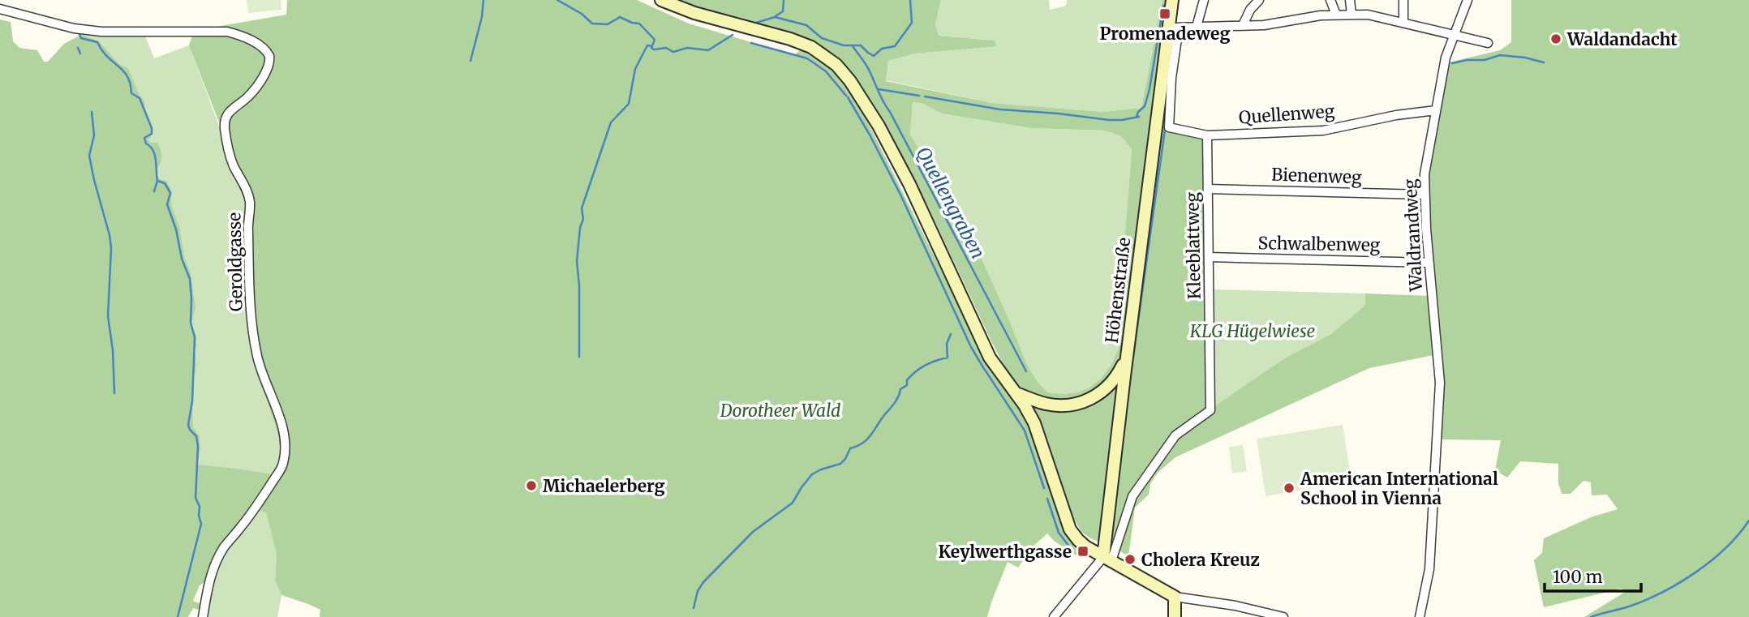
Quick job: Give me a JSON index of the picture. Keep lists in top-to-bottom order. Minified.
{"streets":{"main road":["Höhenstraße"],"street":["Quellenweg","Bienenweg","Waldrandweg","Schwalbenweg","Kleeblattweg","Geroldgasse"]},"crossings":[["Quellenweg","Waldrandweg"],["Quellenweg","Kleeblattweg"],["Bienenweg","Waldrandweg"],["Bienenweg","Kleeblattweg"],["Waldrandweg","Schwalbenweg"],["Schwalbenweg","Kleeblattweg"]],"water":["Quellengraben"],"parks":["KLG Hügelwiese","Dorotheer Wald"],"places":{"transit":["Promenadeweg","Keylwerthgasse"],"other":["Waldandacht","Michaelerberg","American International School in Vienna","Cholera Kreuz"]},"scale_bar":"100 m"}
